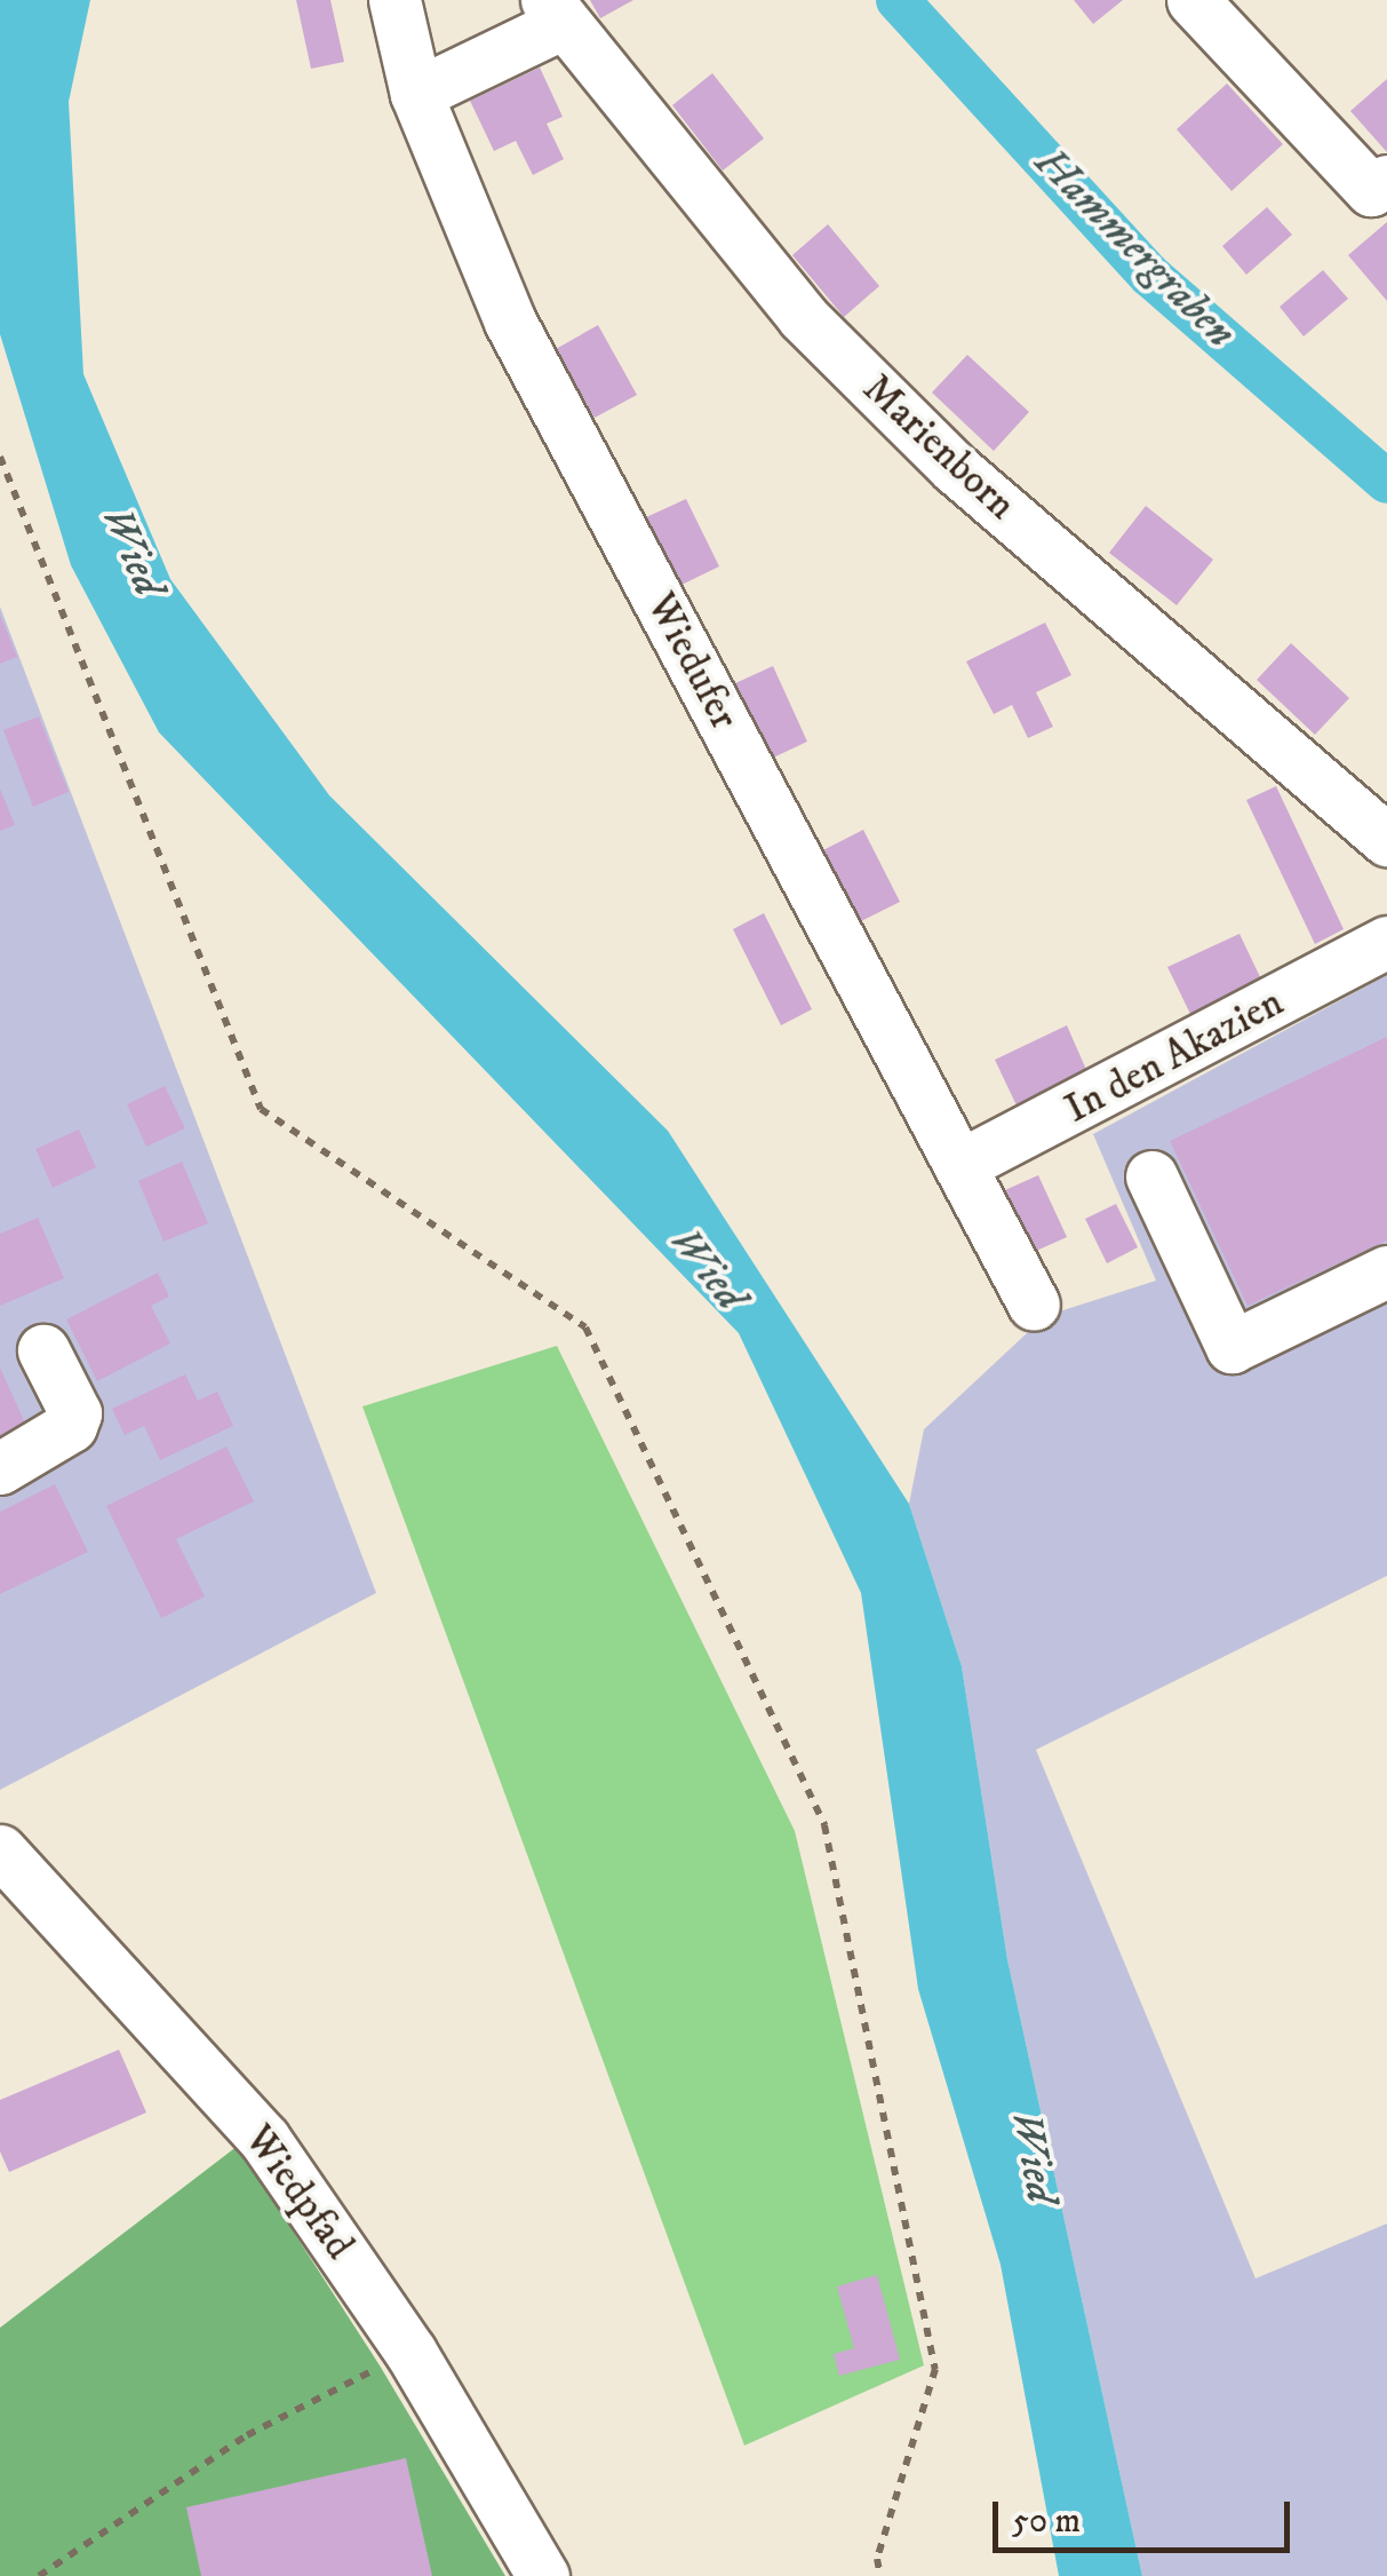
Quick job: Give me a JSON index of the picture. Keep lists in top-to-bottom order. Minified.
{"streets":{"street":["Marienborn","Wiedufer","In den Akazien","Wiedpfad"]},"crossings":[["Wiedufer","In den Akazien"]],"water":["Hammergraben","Wied"],"scale_bar":"50 m"}
